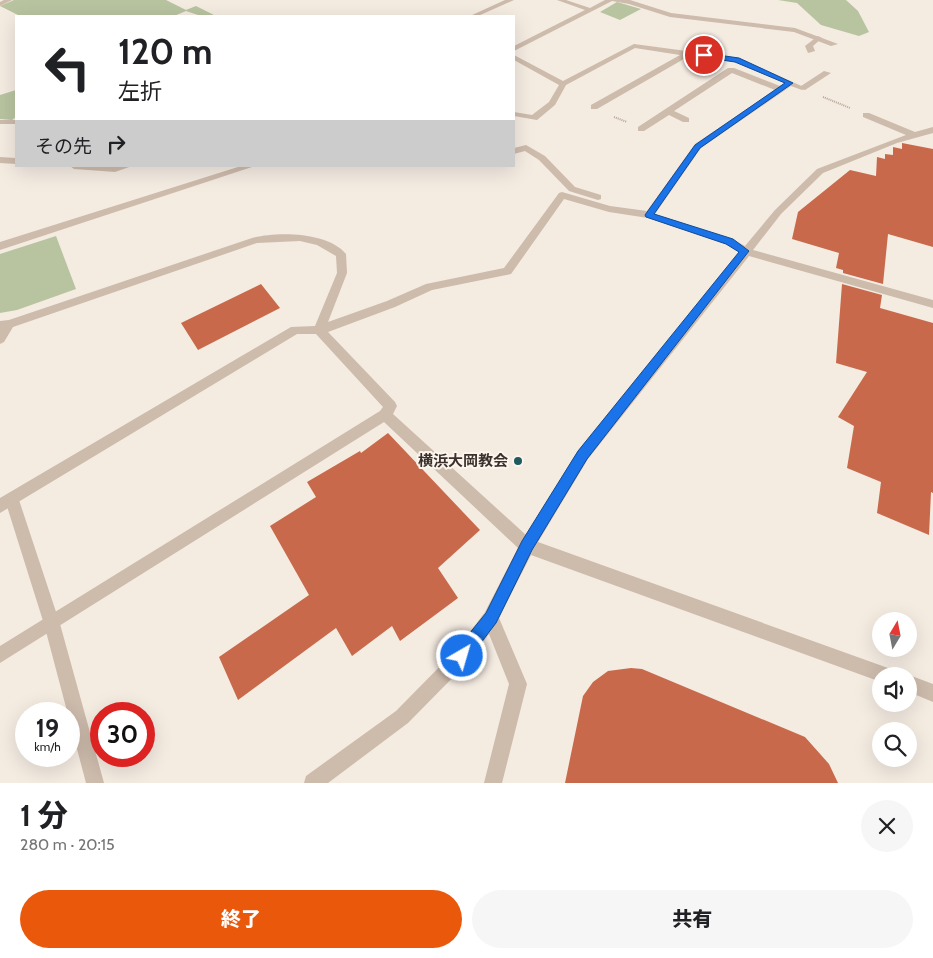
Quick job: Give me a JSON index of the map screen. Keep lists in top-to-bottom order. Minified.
{"places":["横浜大岡教会"],"north":"top","page":{"turn":["120 m","左折"],"then":"その先","speed":"19 km/h","limit":"30","heading":["1 分","280 m · 20:15"],"buttons":["終了","共有"]}}
